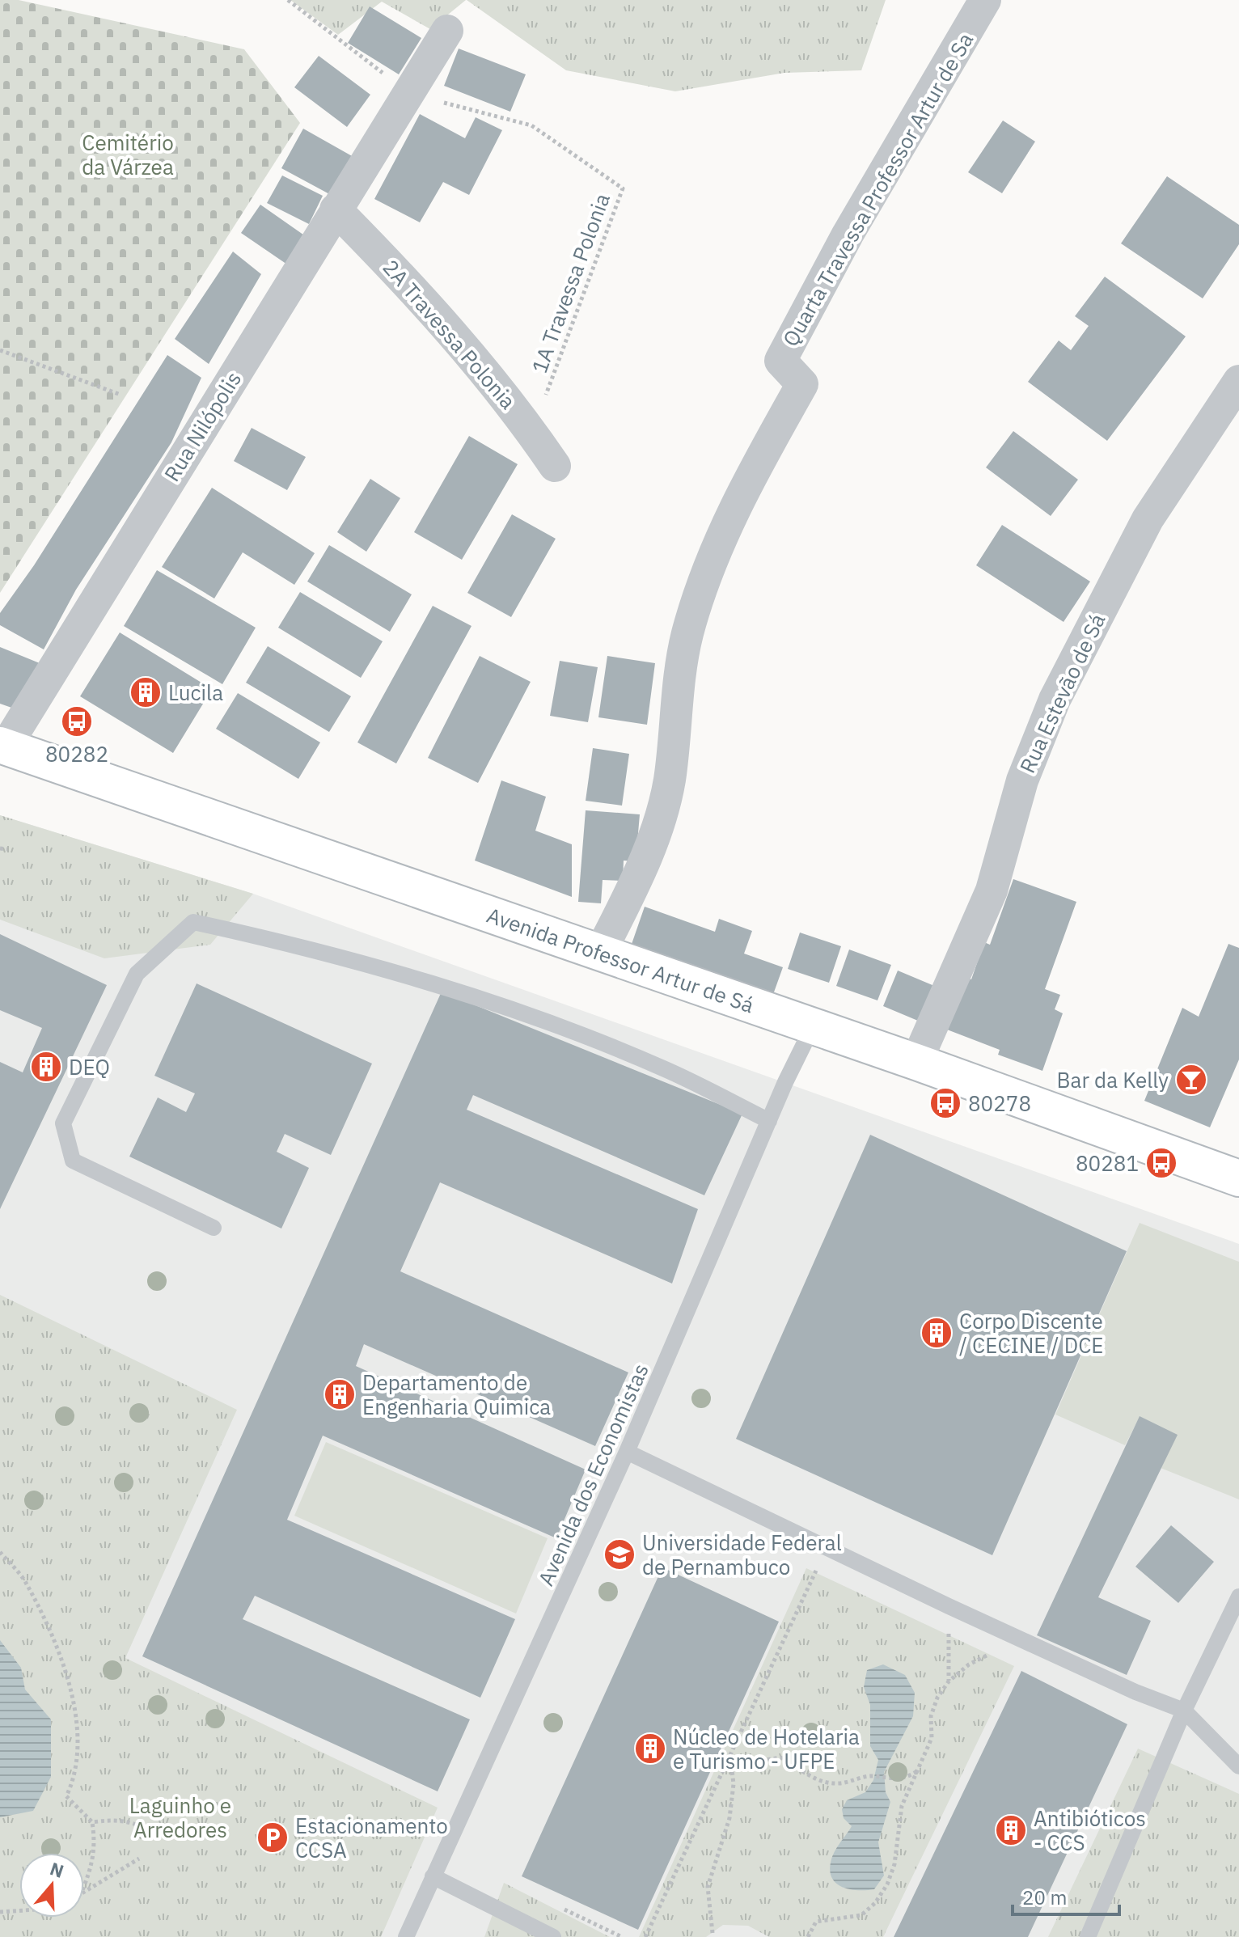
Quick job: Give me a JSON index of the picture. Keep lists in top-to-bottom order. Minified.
{"streets":{"street":["Quarta Travessa Professor Artur de Sa","2A Travessa Polonia","Rua Nilópolis","Rua Estevão de Sá","Avenida Professor Artur de Sá"],"lane":["Avenida dos Economistas"],"path":["1A Travessa Polonia"]},"crossings":[["Quarta Travessa Professor Artur de Sa","Avenida Professor Artur de Sá"],["1A Travessa Polonia","2A Travessa Polonia"],["1A Travessa Polonia","Rua Nilópolis"],["2A Travessa Polonia","Rua Nilópolis"],["Rua Nilópolis","Avenida Professor Artur de Sá"],["Rua Estevão de Sá","Avenida Professor Artur de Sá"],["Avenida Professor Artur de Sá","Avenida dos Economistas"]],"parks":["Cemitério da Várzea","Laguinho e Arredores"],"places":{"building":["Lucila","DEQ","Corpo Discente / CECINE / DCE","Departamento de Engenharia Quimica","Núcleo de Hotelaria e Turismo - UFPE","Antibióticos - CCS"],"bus stop":["80282","80278","80281"],"bar":["Bar da Kelly"],"school or university":["Universidade Federal de Pernambuco"],"parking":["Estacionamento CCSA"]},"scale_bar":"20 m","north":"top"}
